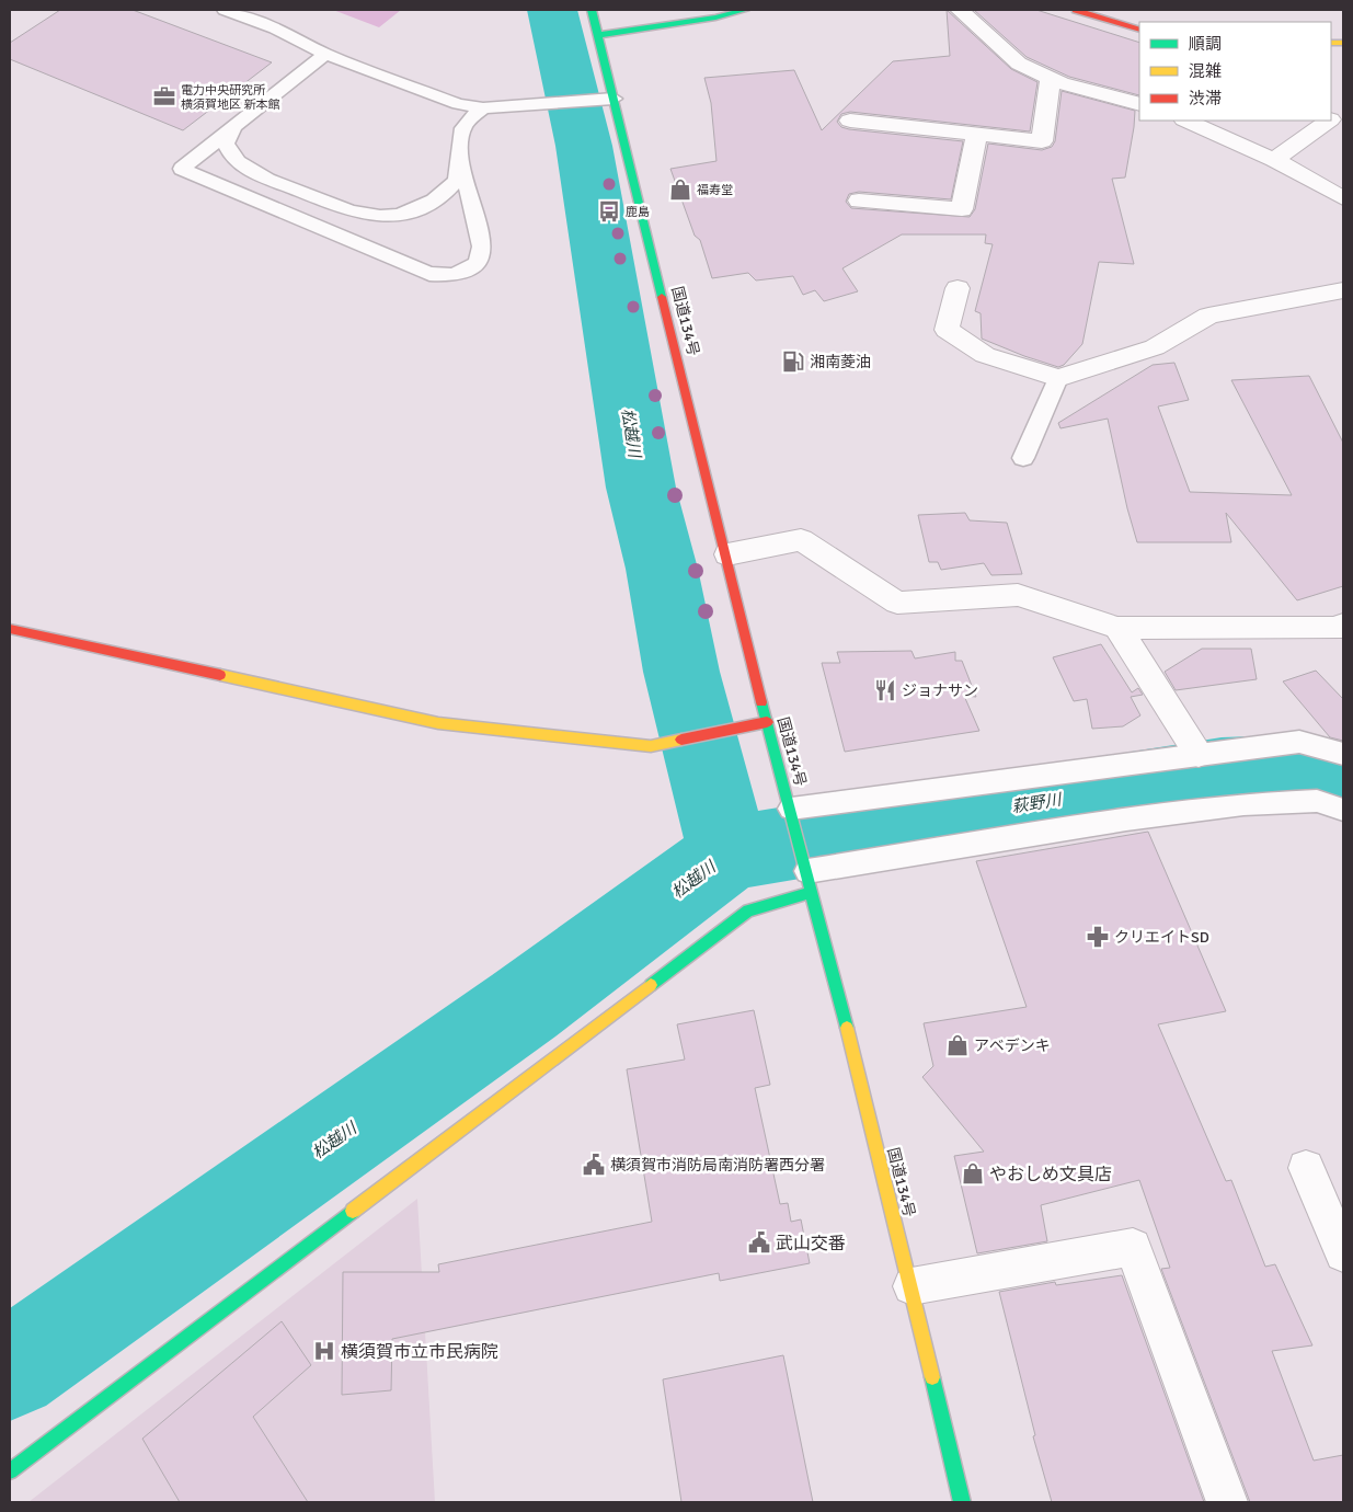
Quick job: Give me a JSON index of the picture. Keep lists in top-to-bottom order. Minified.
{"streets":{"main road":["国道134号"]},"water":["松越川","萩野川"],"places":{"office":["電力中央研究所 横須賀地区 新本館"],"shop":["福寿堂","アベデンキ","やおしめ文具店"],"bus stop":["鹿島"],"fuel station":["湘南菱油"],"restaurant":["ジョナサン"],"pharmacy":["クリエイトSD"],"public building":["横須賀市消防局南消防署西分署","武山交番"],"hospital":["横須賀市立市民病院"]},"legend":["順調","混雑","渋滞"]}
